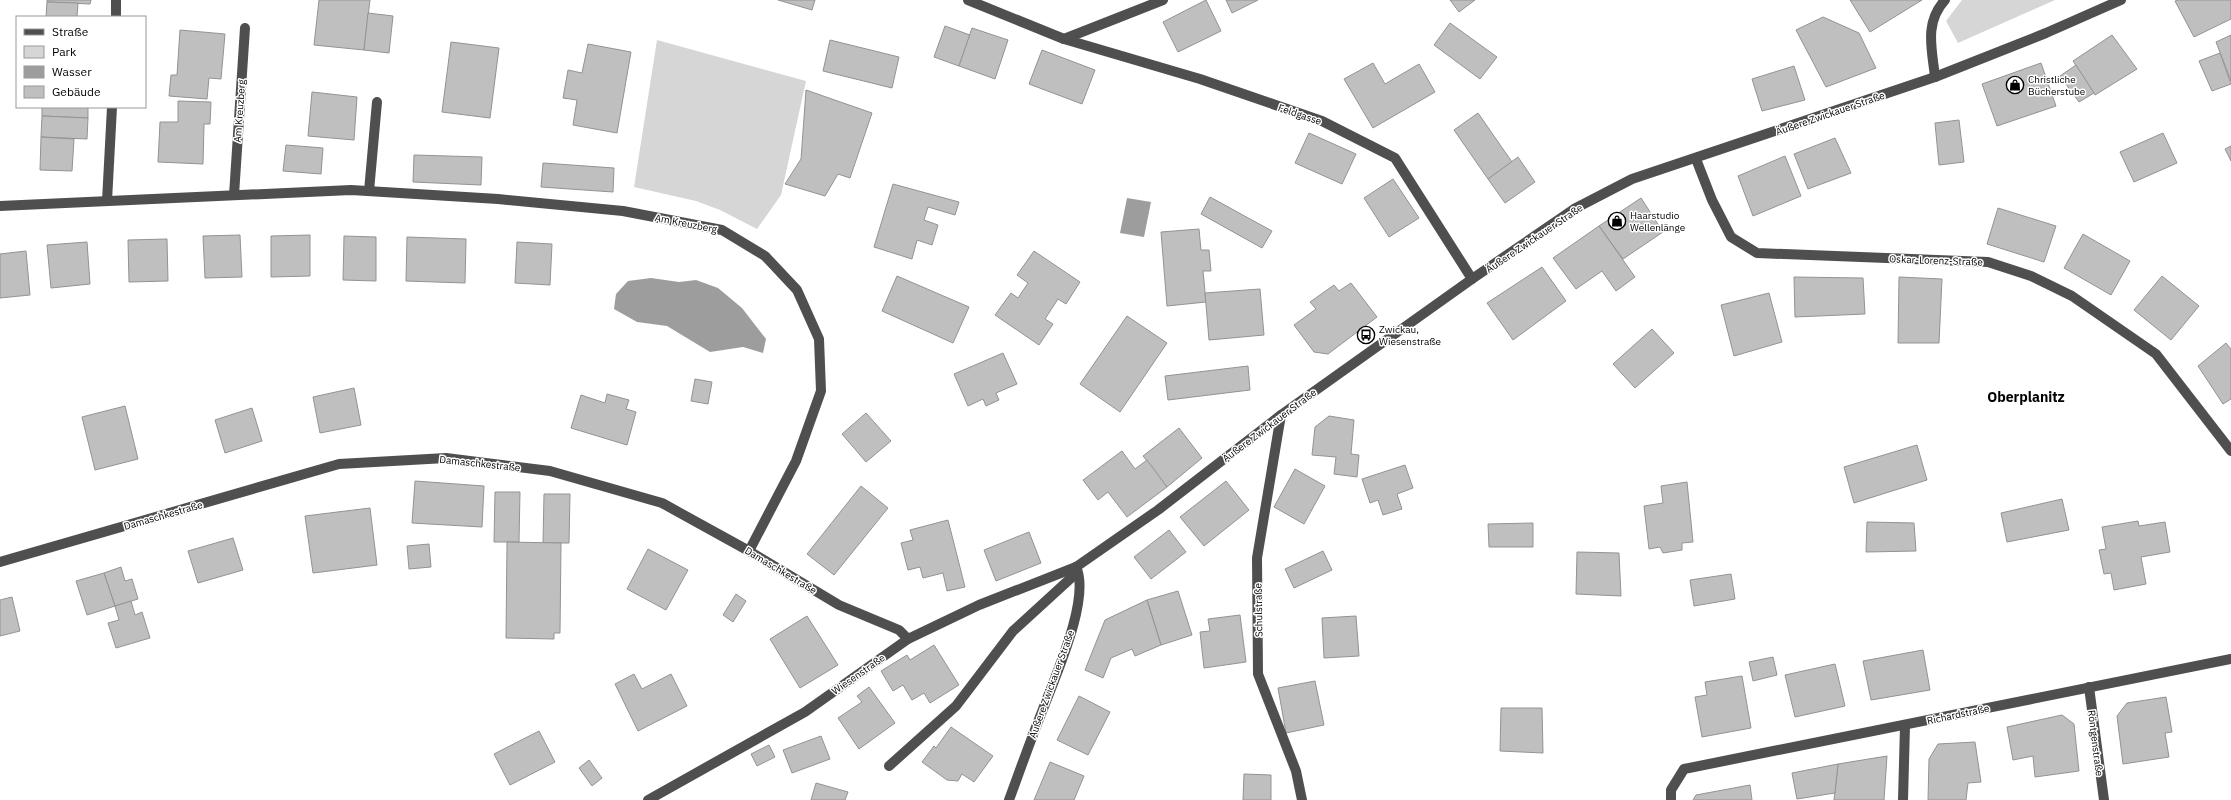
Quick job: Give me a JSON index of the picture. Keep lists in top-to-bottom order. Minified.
{"streets":{"street":["Am Kreuzberg","Äußere Zwickauer Straße","Feldgasse","Oskar-Lorenz-Straße","Damaschkestraße","Schulstraße","Wiesenstraße","Richardstraße","Röntgenstraße"]},"crossings":[["Am Kreuzberg","Damaschkestraße"],["Äußere Zwickauer Straße","Feldgasse"],["Äußere Zwickauer Straße","Oskar-Lorenz-Straße"],["Äußere Zwickauer Straße","Schulstraße"],["Äußere Zwickauer Straße","Wiesenstraße"],["Damaschkestraße","Wiesenstraße"],["Richardstraße","Röntgenstraße"]],"districts":["Oberplanitz"],"places":{"shop":["Christliche Bücherstube","Haarstudio Wellenlänge"],"bus stop":["Zwickau, Wiesenstraße"]},"legend":["Straße","Park","Wasser","Gebäude"]}
